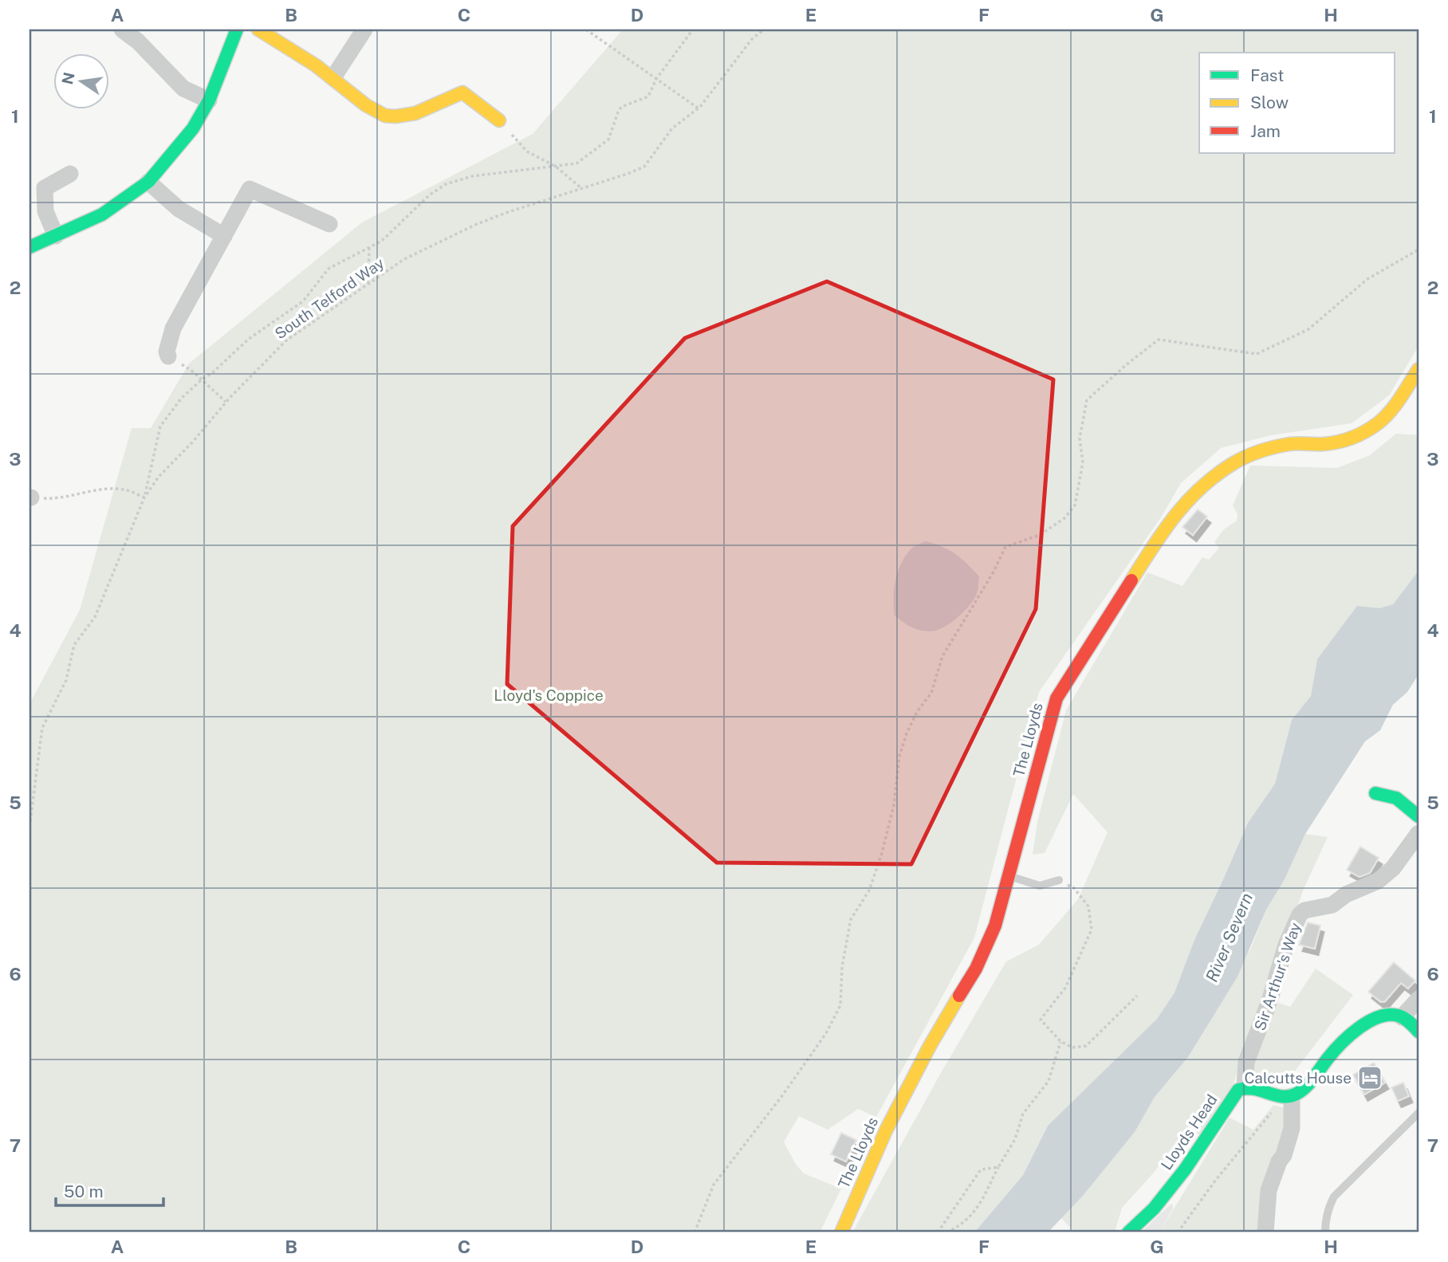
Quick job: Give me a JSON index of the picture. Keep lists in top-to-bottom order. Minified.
{"streets":{"street":["The Lloyds","Sir Arthur's Way","Lloyds Head"],"path":["South Telford Way"]},"crossings":[["Sir Arthur's Way","Lloyds Head"]],"water":["River Severn"],"parks":["Lloyd's Coppice"],"places":{"hotel":["Calcutts House"]},"legend":["Fast","Slow","Jam"],"scale_bar":"50 m","north":"left","grid":{"columns":["A","B","C","D","E","F","G","H"],"rows":["1","2","3","4","5","6","7"]}}
